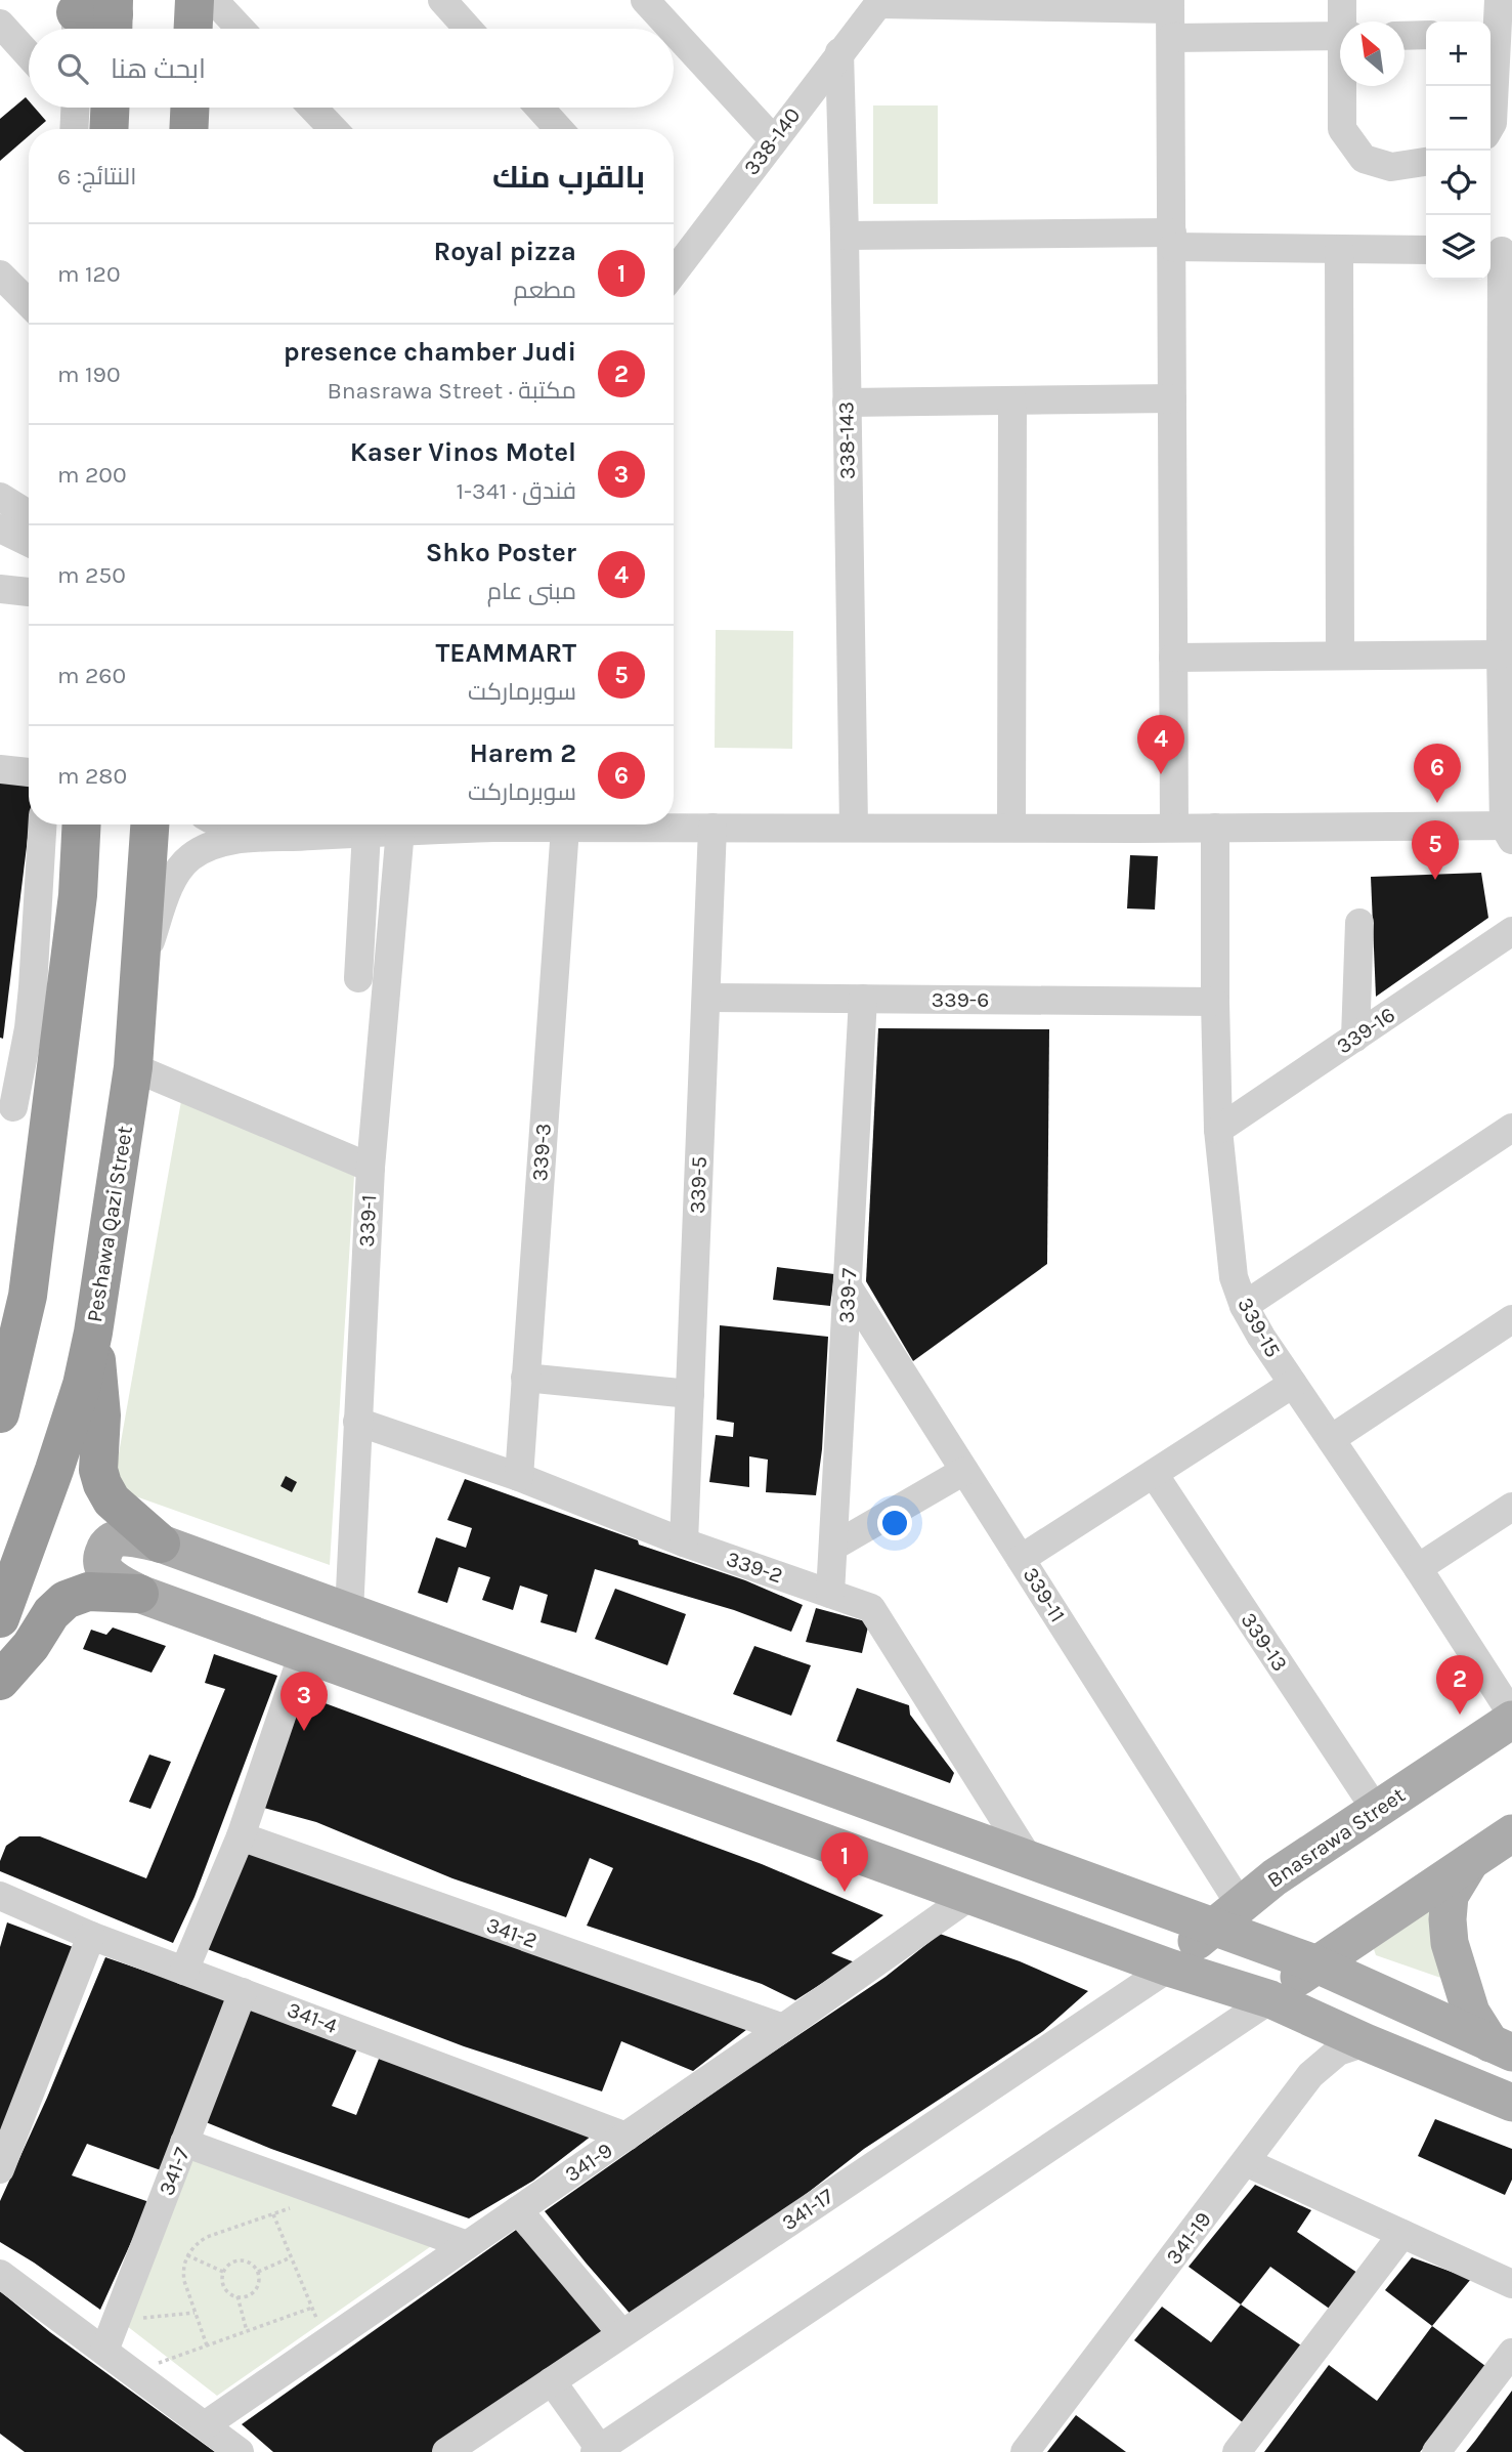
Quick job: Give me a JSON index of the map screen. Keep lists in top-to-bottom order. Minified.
{"streets":{"highway":["Peshawa Qazi Street"],"main road":["Bnasrawa Street"],"street":["338-140","338-143","339-6","339-16","339-3","339-5","339-1","339-7","339-15","339-2","339-11","339-13","341-2","341-4","341-9","341-7","341-17","341-19"]},"crossings":[["338-140","338-143"],["339-6","339-5"],["339-6","339-7"],["339-6","339-15"],["339-16","339-15"],["339-3","339-2"],["339-5","339-2"],["339-1","339-2"],["339-7","339-2"],["339-7","339-11"],["339-15","Bnasrawa Street"],["339-11","Bnasrawa Street"],["339-13","Bnasrawa Street"],["Bnasrawa Street","341-17"],["341-2","341-9"],["341-4","341-9"],["341-4","341-7"]],"north":"top left","page":{"map_buttons":["+","−"],"search":"ابحث هنا","heading":["بالقرب منك","النتائج: 6"],"list":[{"mark":"1","name":"Royal pizza","note":"مطعم","value":"120 m"},{"mark":"2","name":"presence chamber Judi","note":"مكتبة · Bnasrawa Street","value":"190 m"},{"mark":"3","name":"Kaser Vinos Motel","note":"فندق · 341-1","value":"200 m"},{"mark":"4","name":"Shko Poster","note":"مبنى عام","value":"250 m"},{"mark":"5","name":"TEAMMART","note":"سوبرماركت","value":"260 m"},{"mark":"6","name":"Harem 2","note":"سوبرماركت","value":"280 m"}],"pins":["4","6","5","2","3","1"]}}
